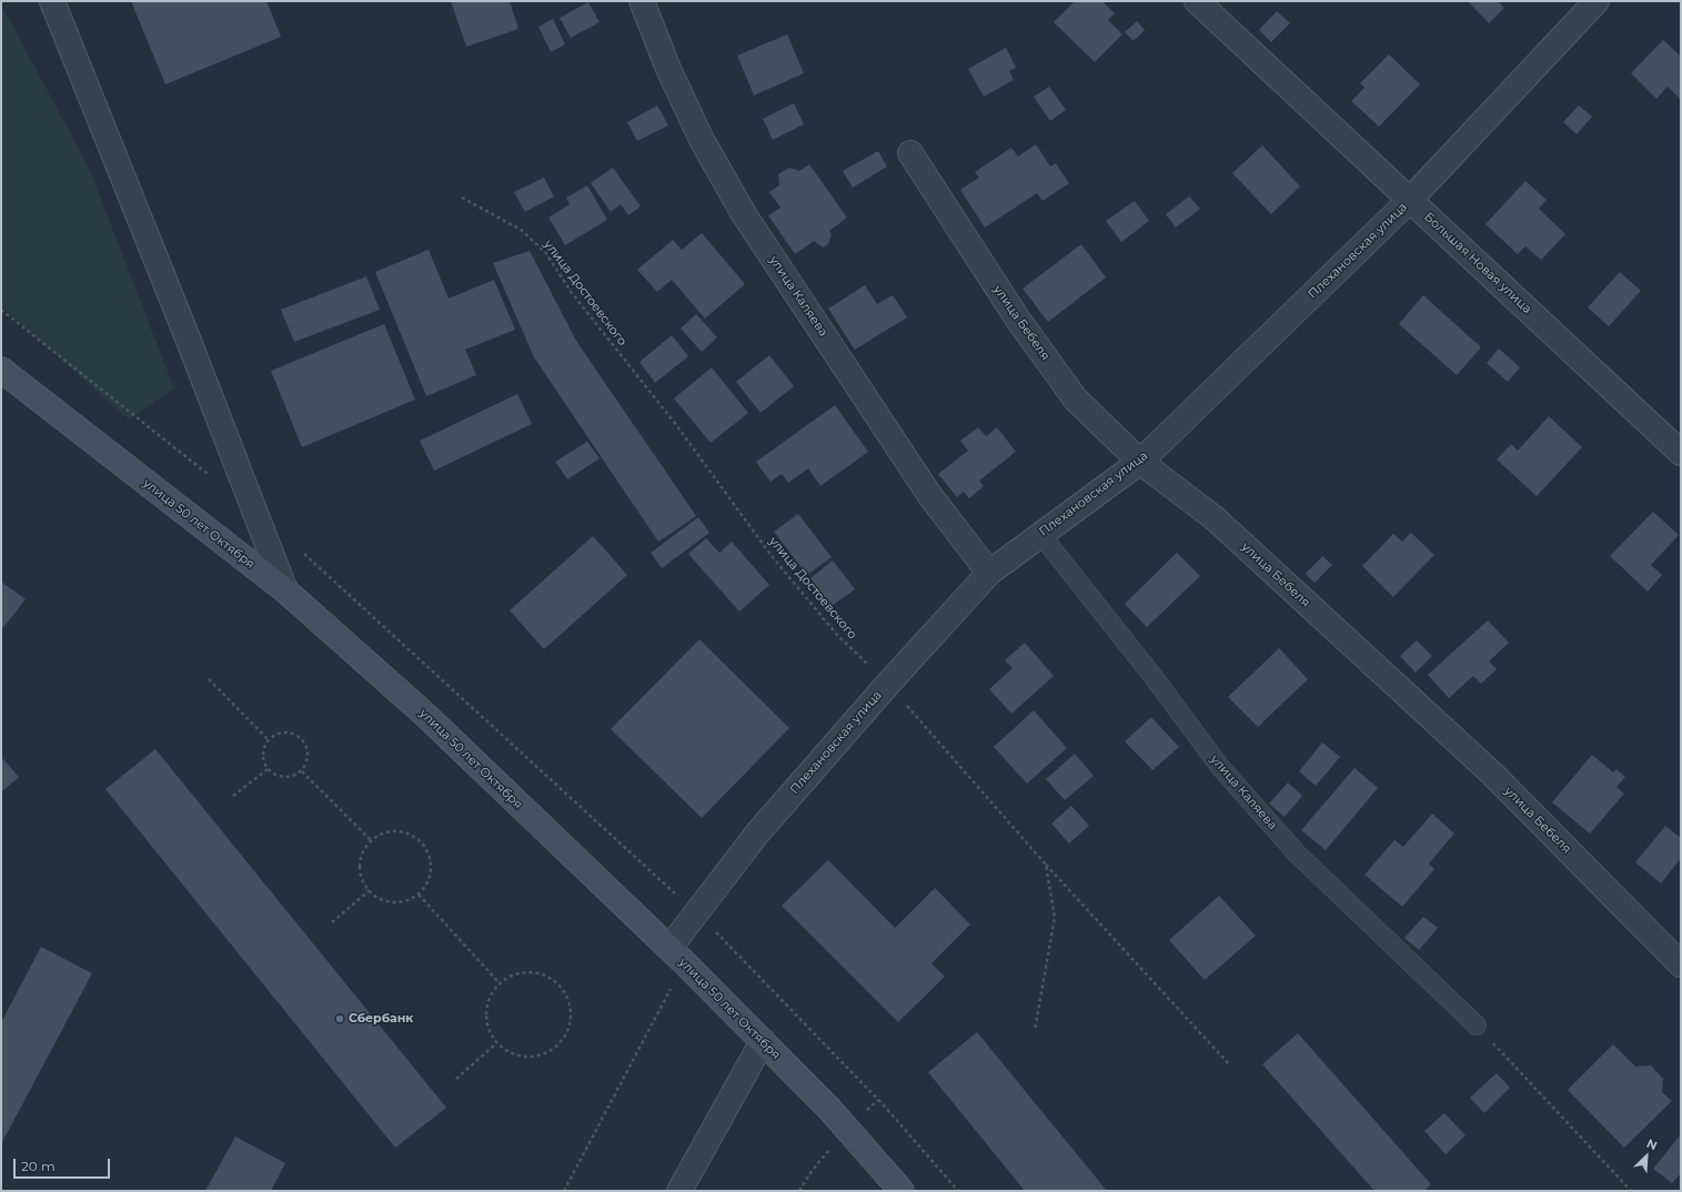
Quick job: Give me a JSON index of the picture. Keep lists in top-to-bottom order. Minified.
{"streets":{"main road":["улица 50 лет Октября"],"street":["Плехановская улица","Большая Новая улица","улица Каляева","улица Бебеля"],"path":["улица Достоевского"]},"crossings":[["Плехановская улица","Большая Новая улица"],["Плехановская улица","улица Достоевского"],["Плехановская улица","улица Каляева"],["Плехановская улица","улица Бебеля"],["Плехановская улица","улица 50 лет Октября"]],"places":["Сбербанк"],"scale_bar":"20 m","north":"top right"}
